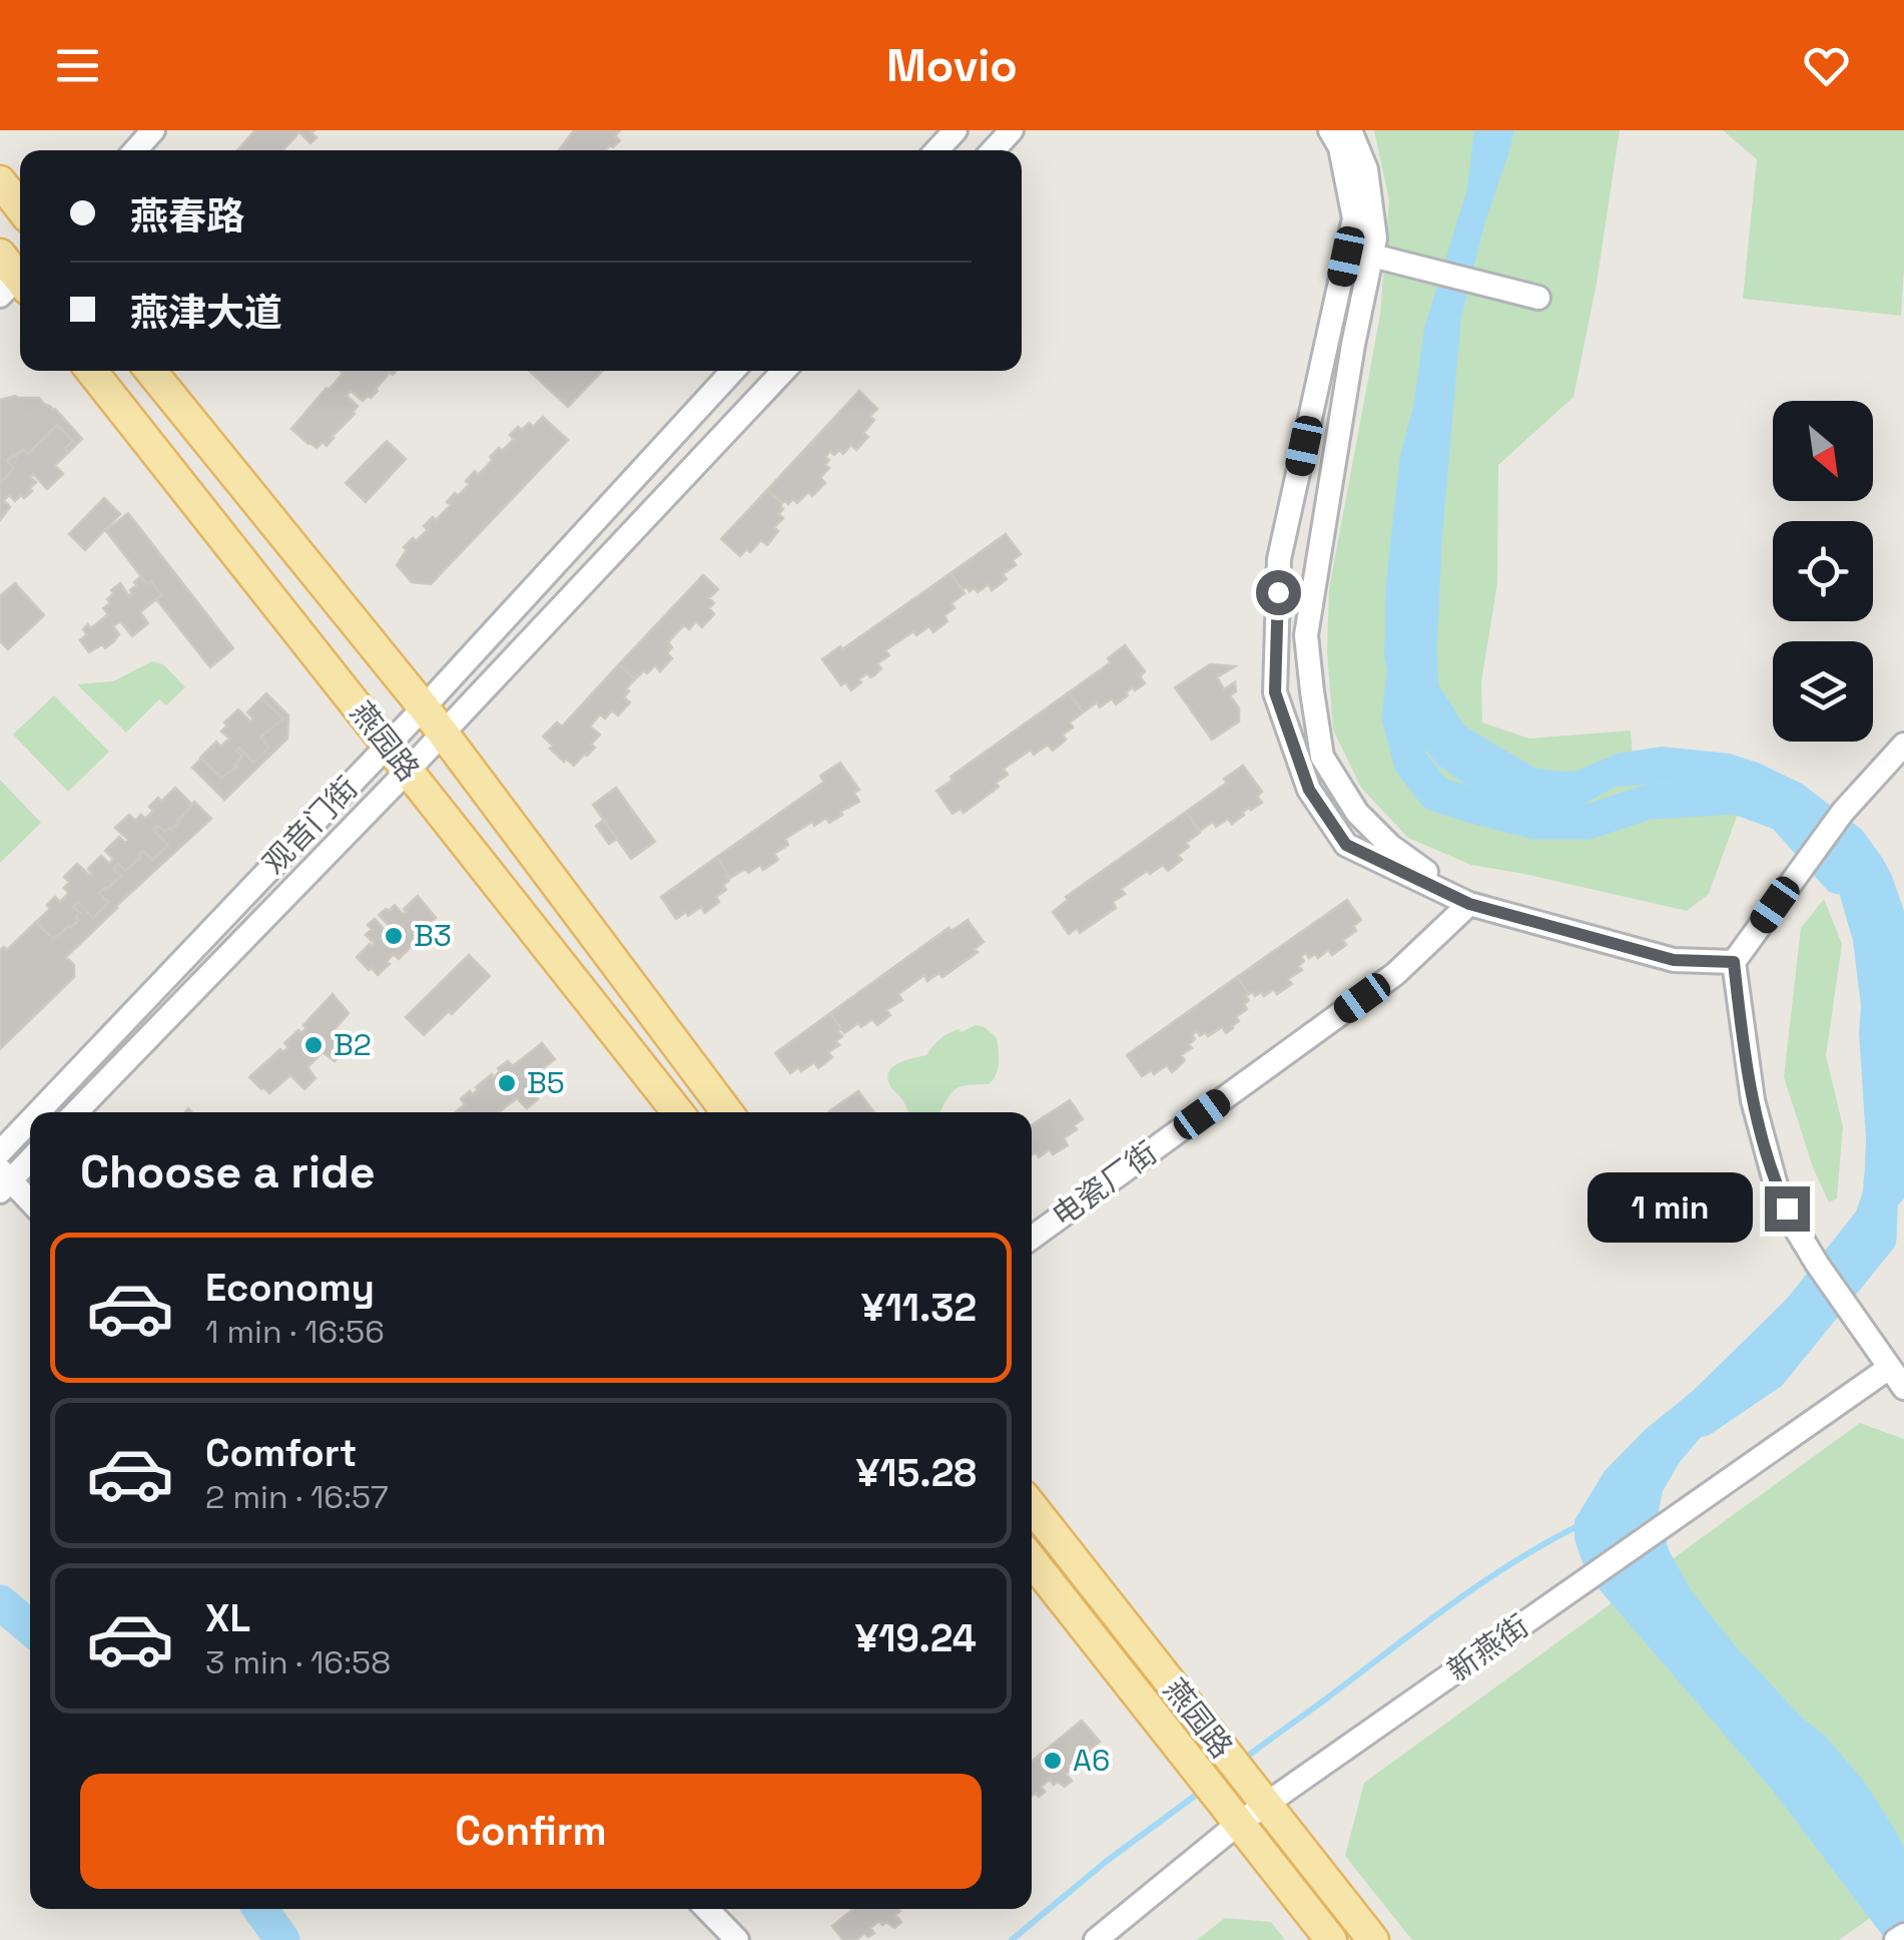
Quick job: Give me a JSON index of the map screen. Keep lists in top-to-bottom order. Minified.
{"streets":{"main road":["燕园路"],"street":["观音门街","电瓷厂街","新燕街"]},"crossings":[["燕园路","观音门街"],["燕园路","新燕街"]],"places":["B3","B2","B5","A6"],"north":"bottom right","page":{"header":"Movio","banner":["燕春路","燕津大道"],"heading":"Choose a ride","bubble":"1 min","list":[{"name":"Economy","note":"1 min · 16:56","value":"¥11.32"},{"name":"Comfort","note":"2 min · 16:57","value":"¥15.28"},{"name":"XL","note":"3 min · 16:58","value":"¥19.24"}],"buttons":"Confirm"}}
